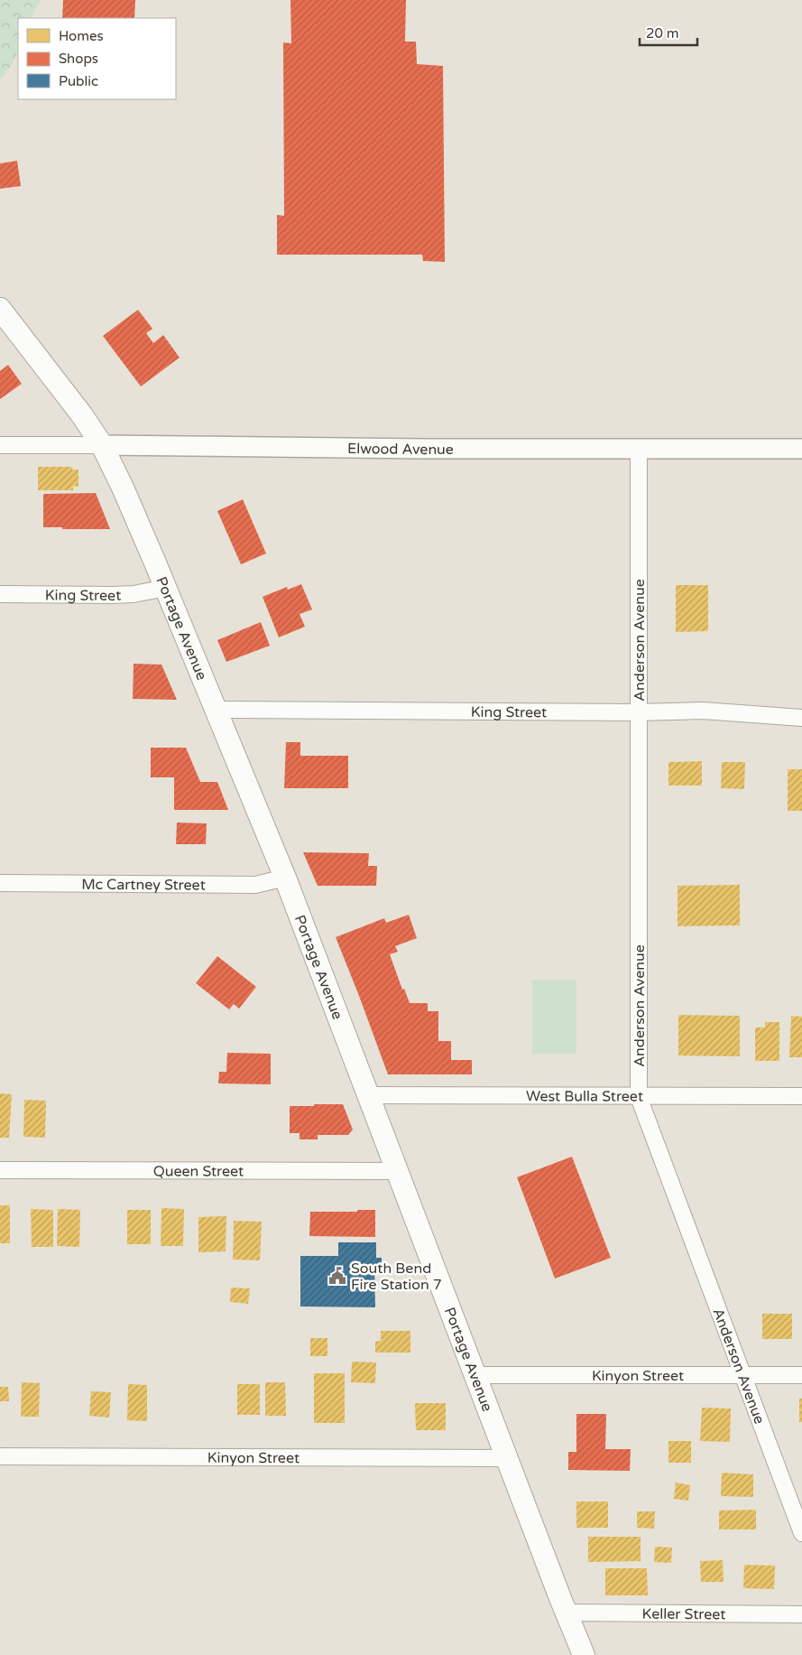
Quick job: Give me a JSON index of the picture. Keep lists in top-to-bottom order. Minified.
{"streets":{"main road":["Portage Avenue"],"street":["Elwood Avenue","King Street","Anderson Avenue","Mc Cartney Street","West Bulla Street","Queen Street","Kinyon Street","Keller Street"]},"crossings":[["Elwood Avenue","Portage Avenue"],["Elwood Avenue","Anderson Avenue"],["King Street","Portage Avenue"],["King Street","Anderson Avenue"],["Portage Avenue","Mc Cartney Street"],["Portage Avenue","West Bulla Street"],["Portage Avenue","Queen Street"],["Portage Avenue","Kinyon Street"],["Portage Avenue","Keller Street"],["Anderson Avenue","West Bulla Street"],["Anderson Avenue","Kinyon Street"]],"places":{"public building":["South Bend Fire Station 7"]},"legend":["Homes","Shops","Public"],"scale_bar":"20 m"}
